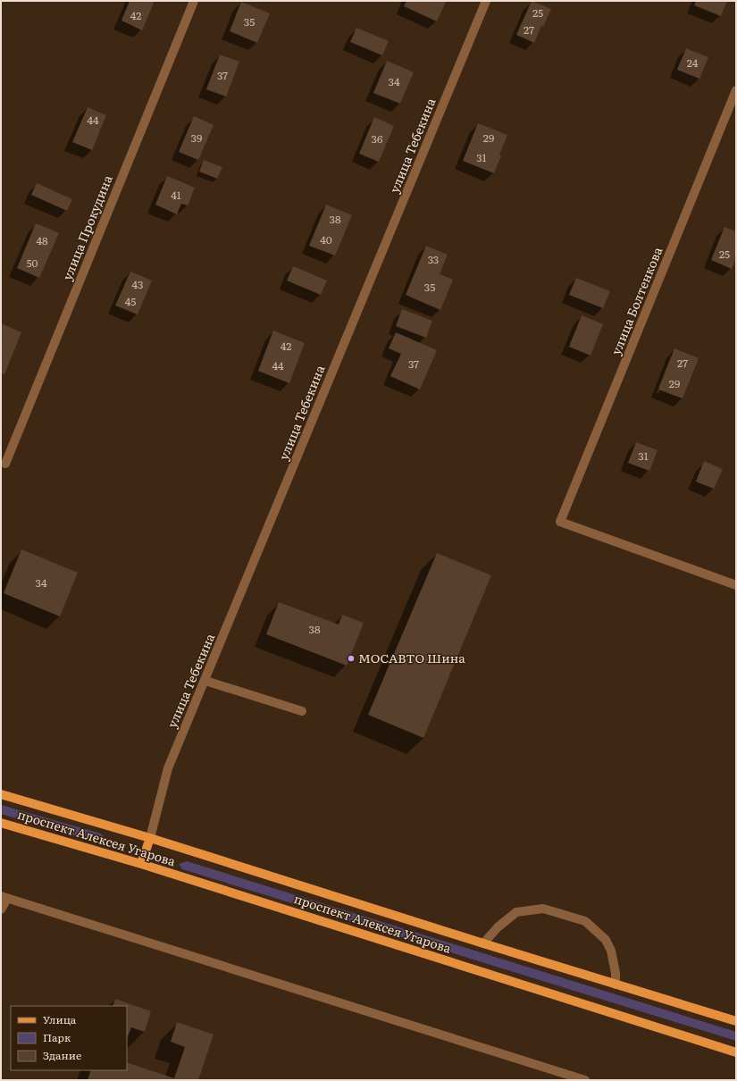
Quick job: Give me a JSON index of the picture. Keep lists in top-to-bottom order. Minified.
{"streets":{"main road":["проспект Алексея Угарова"],"street":["улица Тебекина","улица Прокудина","улица Болтенкова"]},"crossings":[["улица Тебекина","проспект Алексея Угарова"]],"places":["МОСАВТО Шина"],"house_numbers":["25","42","35","27","24","37","34","44","39","29","36","31","41","38","40","48","25","33","50","43","35","45","42","27","37","44","29","31","34","38"],"legend":["Улица","Парк","Здание"]}
